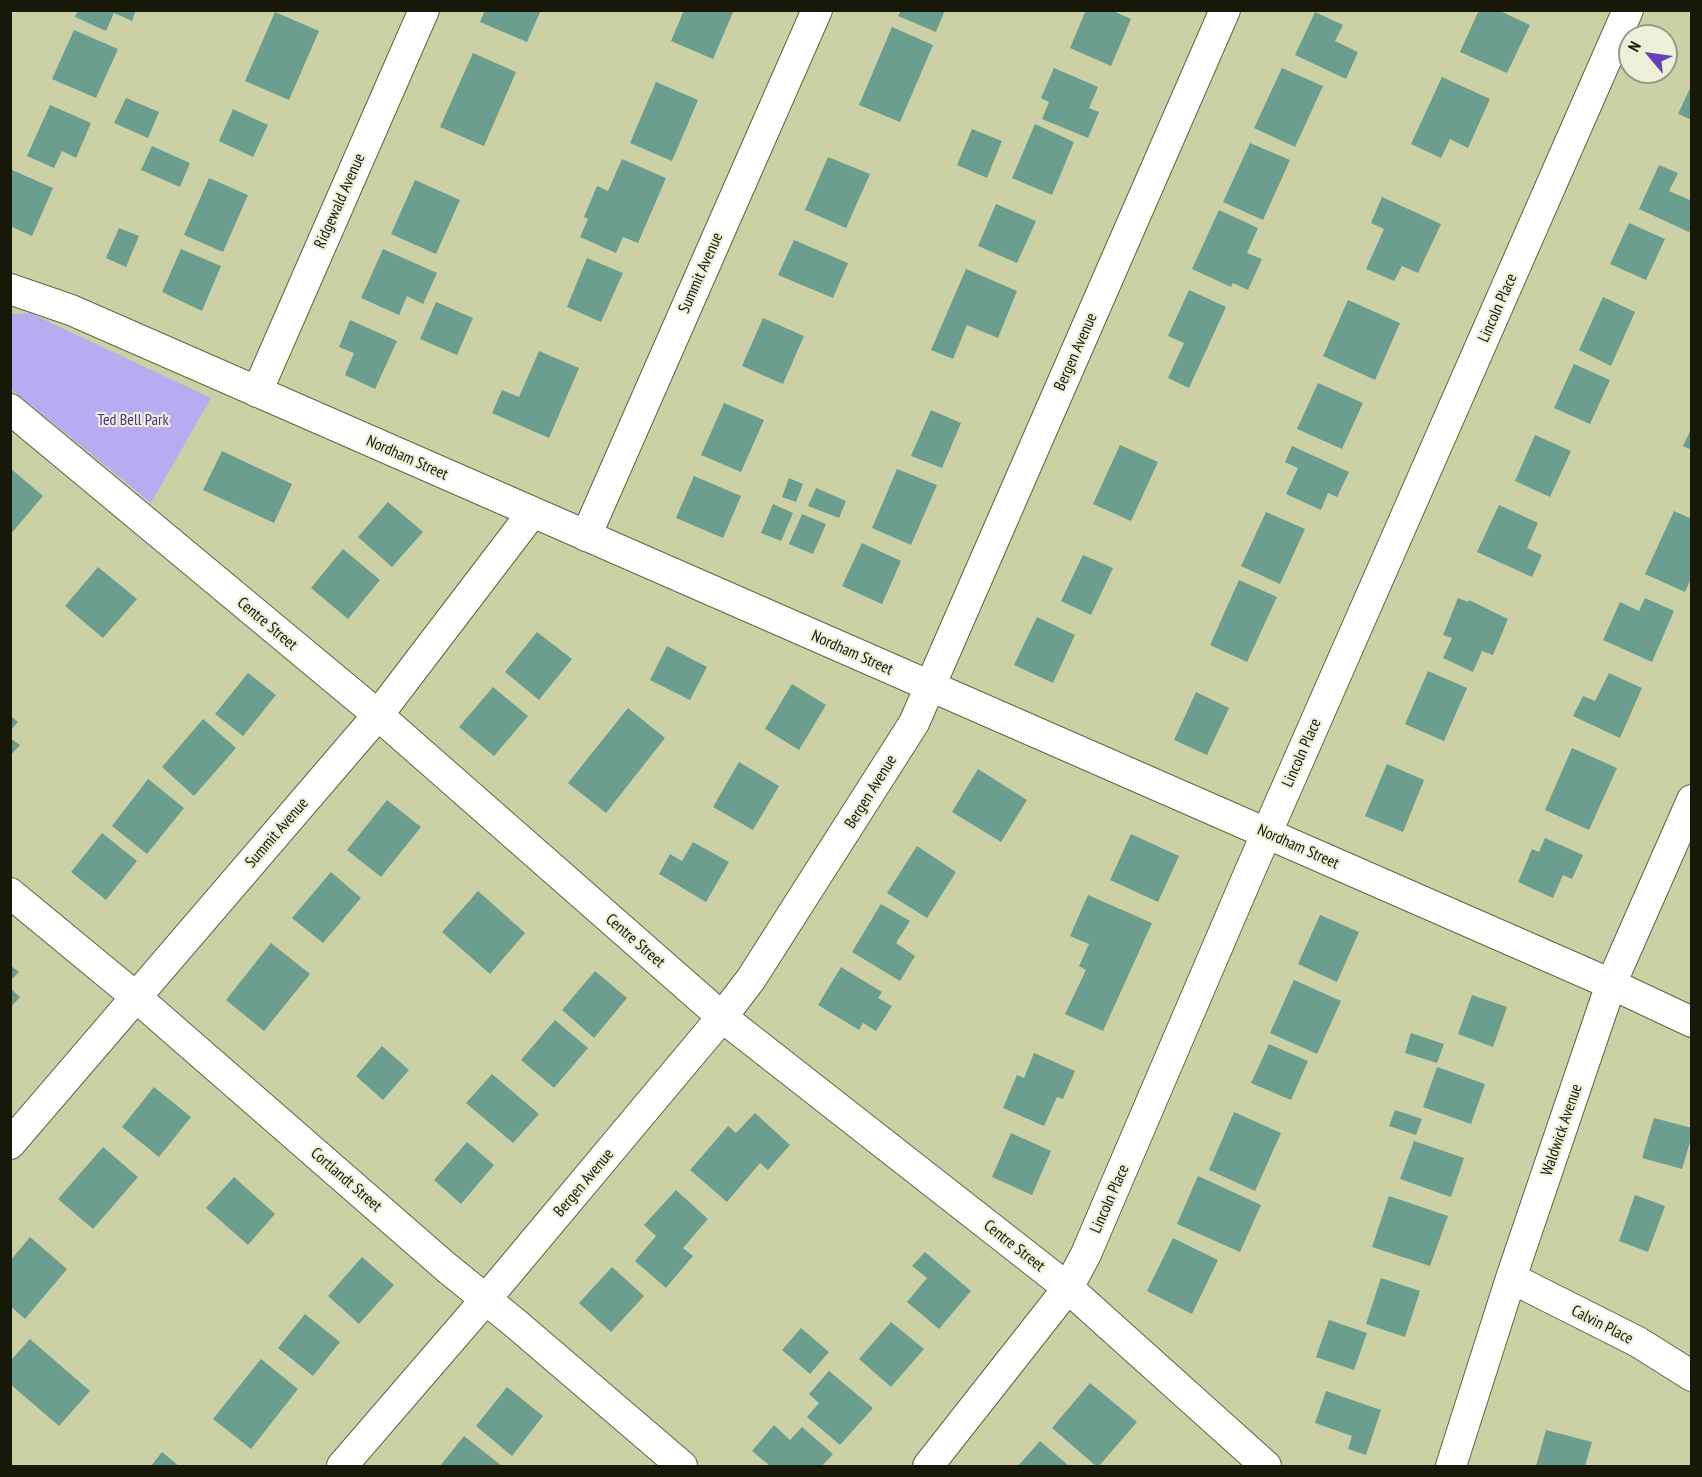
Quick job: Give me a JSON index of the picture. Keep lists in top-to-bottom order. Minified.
{"streets":{"street":["Ridgewald Avenue","Summit Avenue","Lincoln Place","Bergen Avenue","Nordham Street","Centre Street","Waldwick Avenue","Cortlandt Street","Calvin Place"]},"crossings":[["Ridgewald Avenue","Nordham Street"],["Summit Avenue","Nordham Street"],["Summit Avenue","Centre Street"],["Summit Avenue","Cortlandt Street"],["Lincoln Place","Nordham Street"],["Lincoln Place","Centre Street"],["Bergen Avenue","Nordham Street"],["Bergen Avenue","Centre Street"],["Bergen Avenue","Cortlandt Street"],["Nordham Street","Waldwick Avenue"],["Waldwick Avenue","Calvin Place"]],"parks":["Ted Bell Park"],"north":"top left"}
